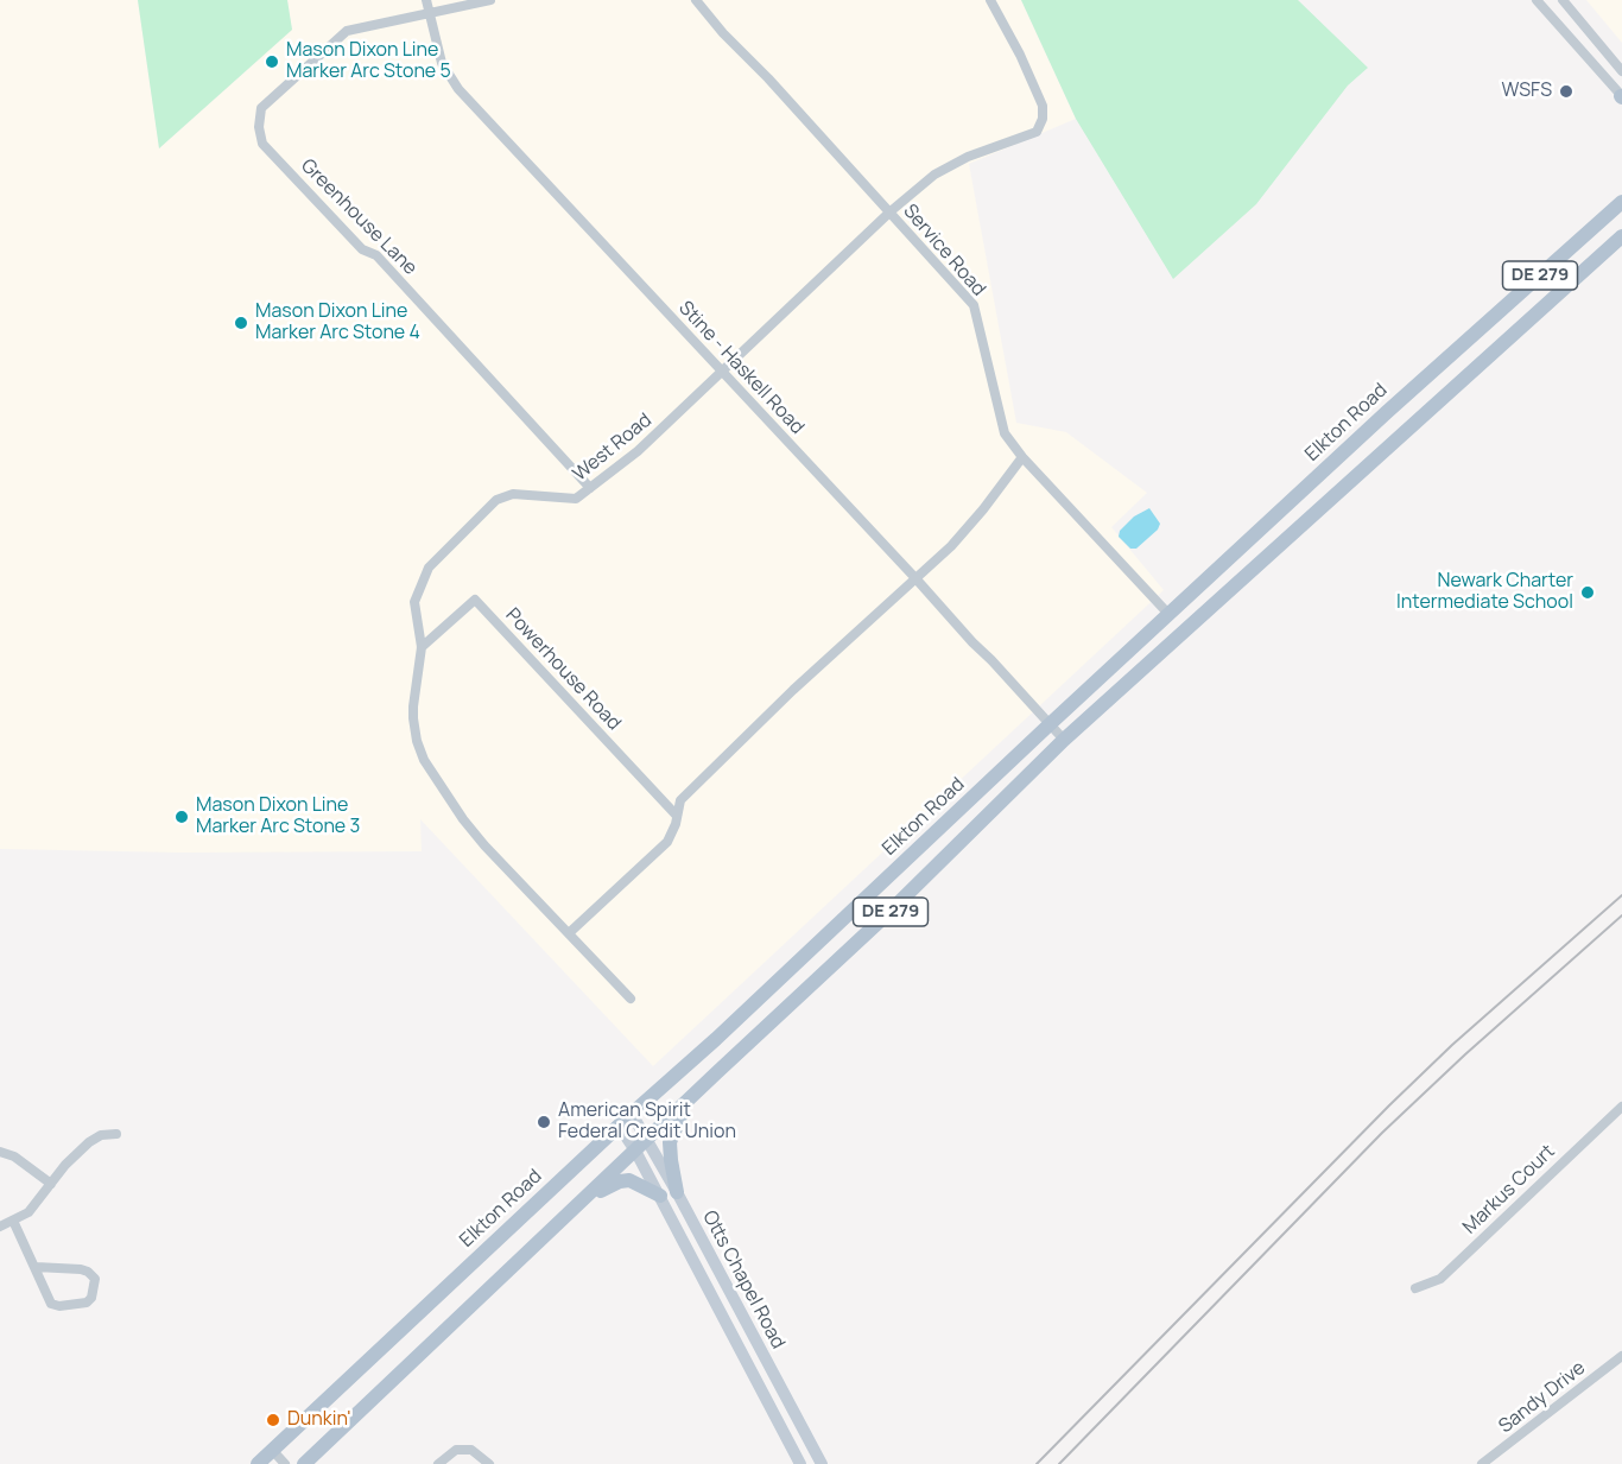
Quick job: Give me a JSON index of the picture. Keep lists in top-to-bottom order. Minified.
{"streets":{"main road":["DE 279","Elkton Road","Otts Chapel Road"],"street":["Greenhouse Lane","Service Road","Stine - Haskell Road","West Road","Powerhouse Road","Markus Court","Sandy Drive"]},"crossings":[["Greenhouse Lane","Stine - Haskell Road"],["Greenhouse Lane","West Road"],["Service Road","Elkton Road"],["Service Road","West Road"],["DE 279","Stine - Haskell Road"],["DE 279","Otts Chapel Road"],["Stine - Haskell Road","Elkton Road"],["Stine - Haskell Road","West Road"],["Elkton Road","Otts Chapel Road"],["West Road","Powerhouse Road"]],"places":["Mason Dixon Line Marker Arc Stone 5","WSFS","Mason Dixon Line Marker Arc Stone 4","Newark Charter Intermediate School","Mason Dixon Line Marker Arc Stone 3","American Spirit Federal Credit Union","Dunkin'"]}
